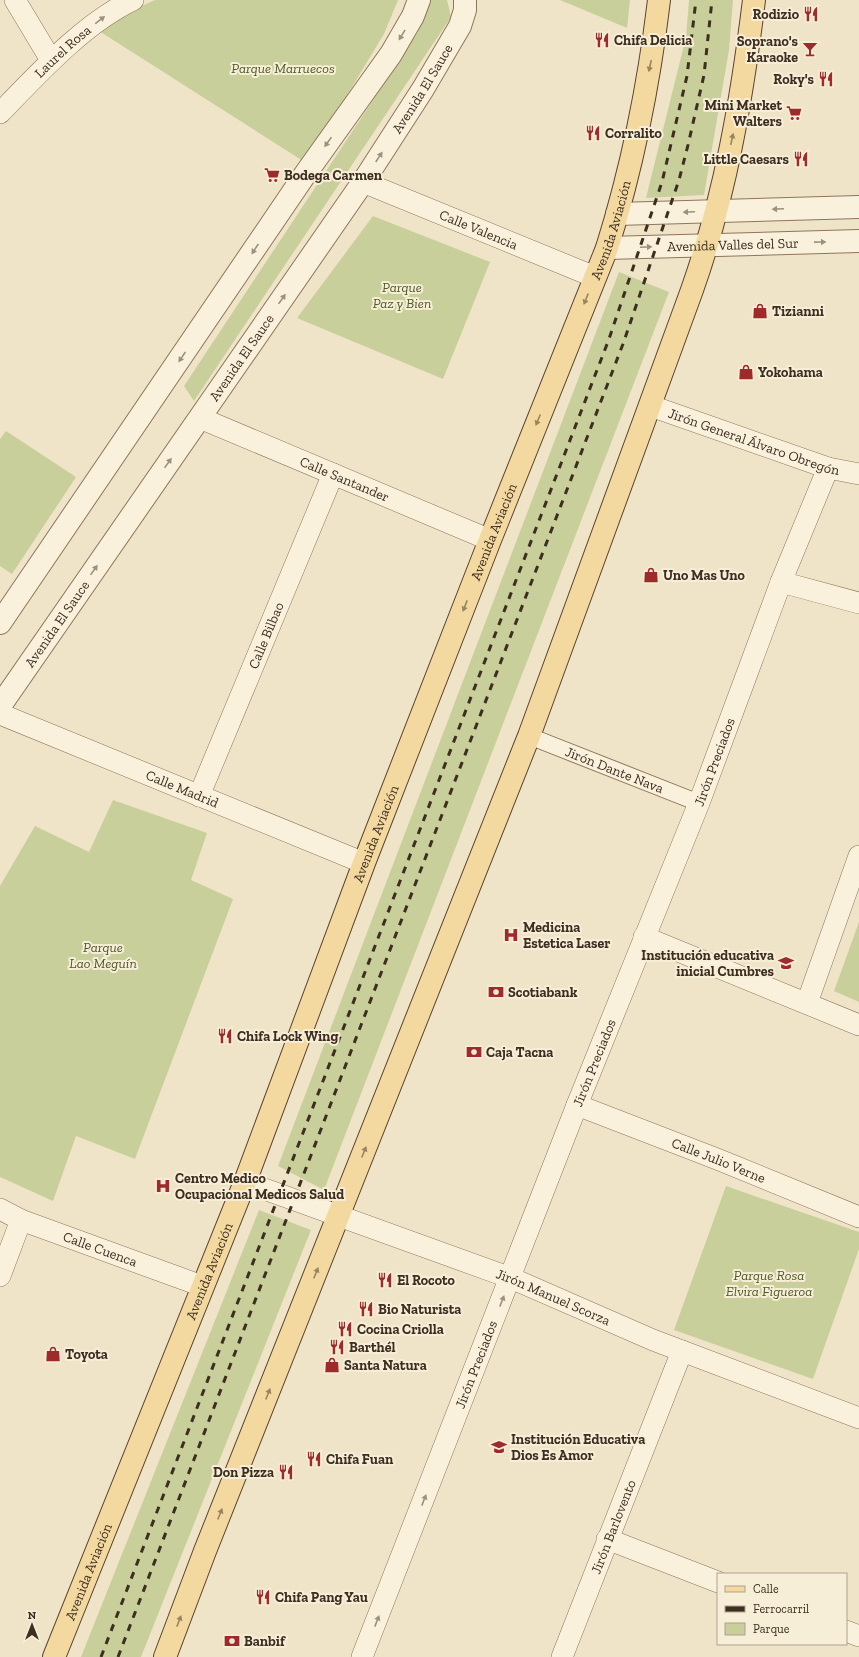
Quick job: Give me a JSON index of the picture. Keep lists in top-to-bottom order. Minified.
{"streets":{"main road":["Avenida Aviación"],"street":["Laurel Rosa","Avenida El Sauce","Calle Valencia","Avenida Valles del Sur","Jirón General Álvaro Obregón","Calle Santander","Calle Bilbao","Jirón Preciados","Jirón Dante Nava","Calle Madrid","Calle Julio Verne","Calle Cuenca","Jirón Manuel Scorza","Jirón Barlovento"]},"crossings":[["Avenida El Sauce","Calle Valencia"],["Avenida El Sauce","Calle Santander"],["Calle Valencia","Avenida Aviación"],["Avenida Aviación","Avenida Valles del Sur"],["Avenida Aviación","Calle Santander"],["Avenida Aviación","Calle Madrid"],["Avenida Aviación","Calle Cuenca"],["Avenida Aviación","Jirón Manuel Scorza"],["Jirón General Álvaro Obregón","Jirón Preciados"],["Calle Santander","Calle Bilbao"],["Calle Bilbao","Calle Madrid"],["Jirón Preciados","Jirón Dante Nava"],["Jirón Preciados","Calle Julio Verne"],["Jirón Preciados","Jirón Manuel Scorza"],["Jirón Manuel Scorza","Jirón Barlovento"]],"one_way":["Laurel Rosa"],"parks":["Parque Marruecos","Parque Paz y Bien","Parque Lao Meguín","Parque Rosa Elvira Figueroa"],"places":{"restaurant":["Rodizio","Chifa Delicia","Roky's","Corralito","Little Caesars","Chifa Lock Wing","El Rocoto","Bio Naturista","Cocina Criolla","Barthél","Chifa Fuan","Don Pizza","Chifa Pang Yau"],"bar":["Soprano's Karaoke"],"supermarket":["Mini Market Walters","Bodega Carmen"],"shop":["Tizianni","Yokohama","Uno Mas Uno","Toyota","Santa Natura"],"hospital":["Medicina Estetica Laser","Centro Medico Ocupacional Medicos Salud"],"school or university":["Institución educativa inicial Cumbres","Institución Educativa Dios Es Amor"],"bank":["Scotiabank","Caja Tacna","Banbif"]},"legend":["Calle","Ferrocarril","Parque"],"north":"top"}
